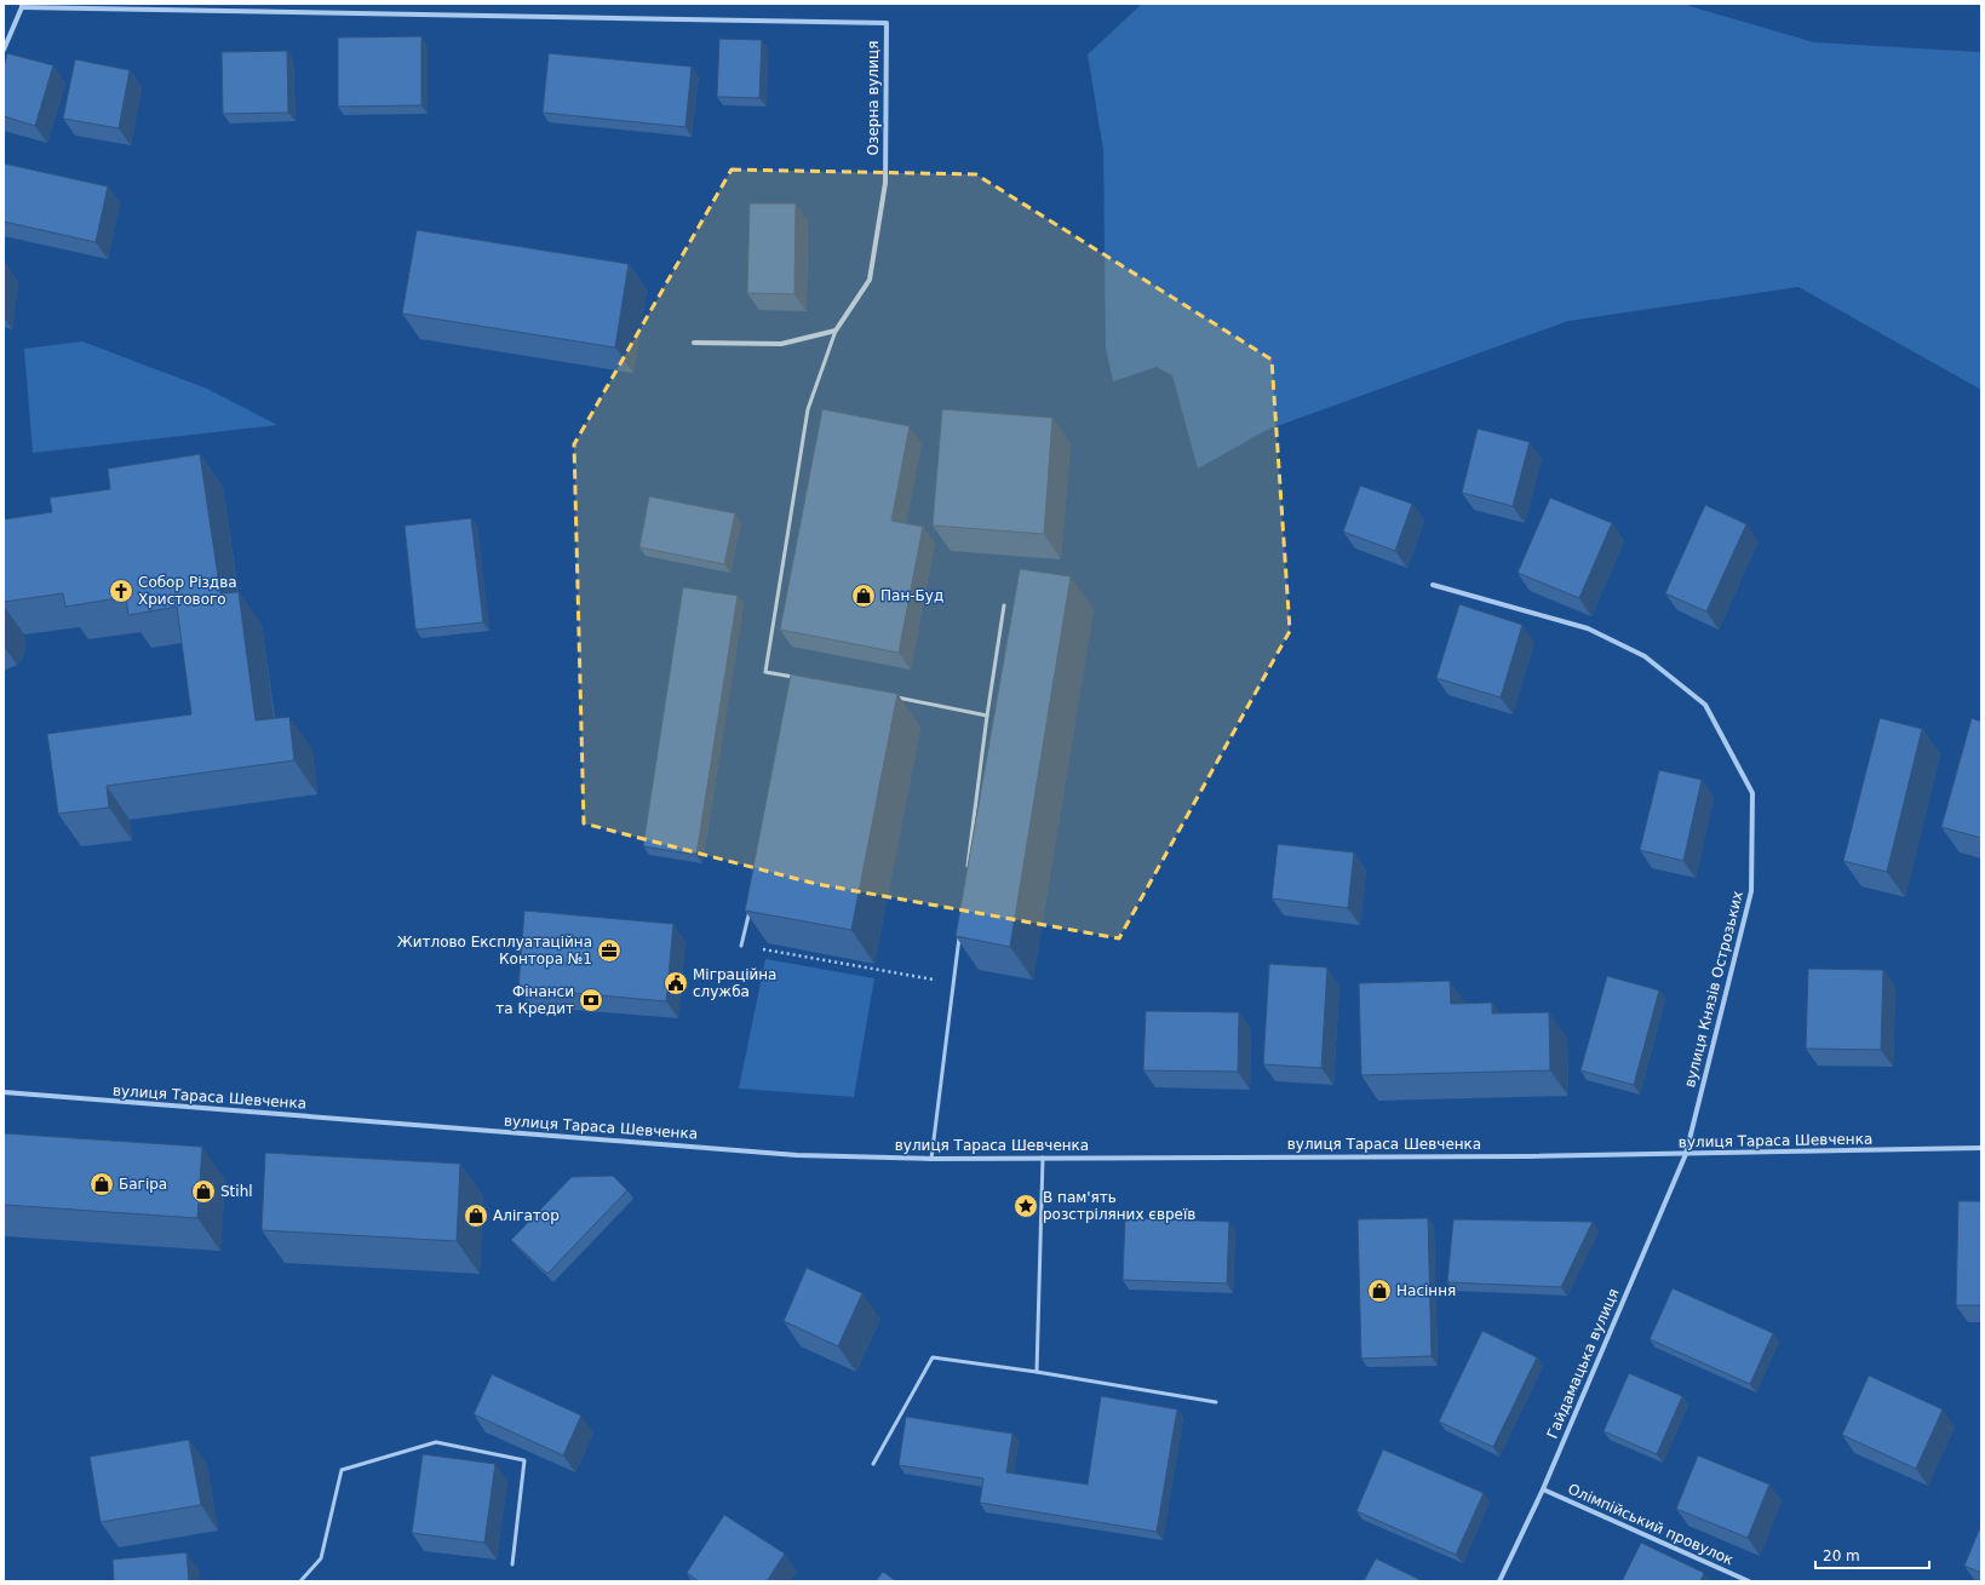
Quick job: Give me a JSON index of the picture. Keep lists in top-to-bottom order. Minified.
{"streets":{"street":["Озерна вулиця","вулиця Князів Острозьких","вулиця Тараса Шевченка","Гайдамацька вулиця","Олімпійський провулок"]},"crossings":[["вулиця Князів Острозьких","вулиця Тараса Шевченка"],["вулиця Князів Острозьких","Гайдамацька вулиця"],["вулиця Тараса Шевченка","Гайдамацька вулиця"],["Гайдамацька вулиця","Олімпійський провулок"]],"places":{"church":["Собор Різдва Христового"],"shop":["Пан-Буд","Багіра","Stihl","Алігатор","Насіння"],"office":["Житлово Експлуатаційна Контора №1"],"public building":["Міграційна служба"],"bank":["Фінанси та Кредит"],"place":["В пам'ять розстріляних євреїв"]},"scale_bar":"20 m"}
